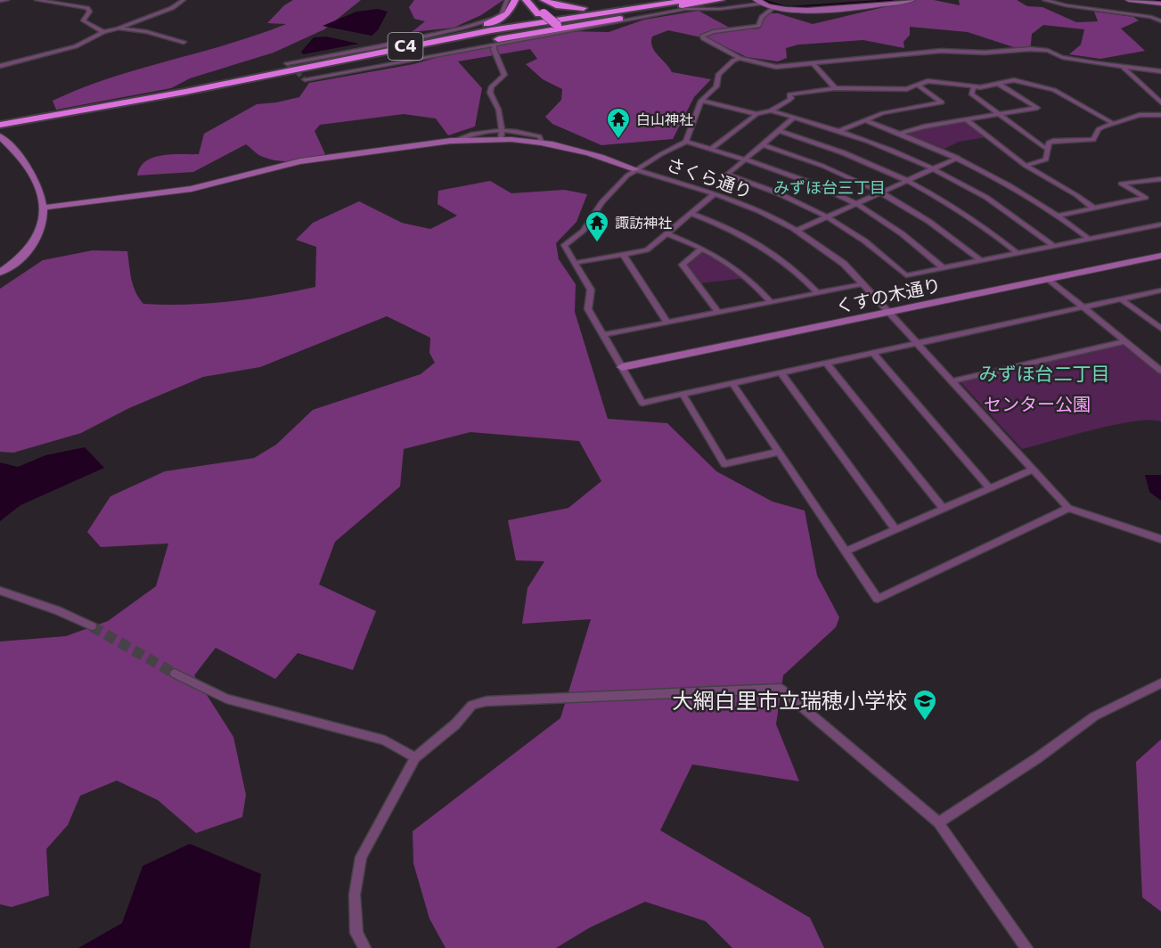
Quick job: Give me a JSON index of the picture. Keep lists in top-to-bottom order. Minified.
{"streets":{"highway":["C4"],"street":["さくら通り","くすの木通り"]},"crossings":[["さくら通り","くすの木通り"]],"districts":["みずほ台三丁目","みずほ台二丁目"],"parks":["センター公園"],"places":{"temple":["白山神社","諏訪神社"],"school or university":["大網白里市立瑞穂小学校"]}}
